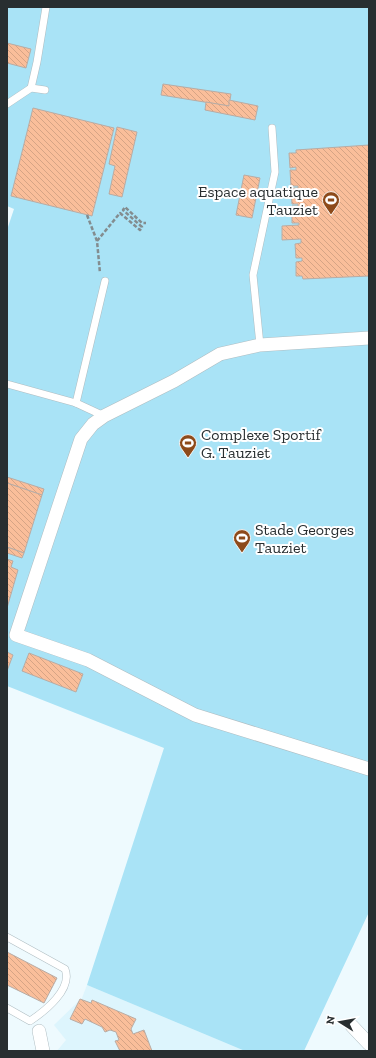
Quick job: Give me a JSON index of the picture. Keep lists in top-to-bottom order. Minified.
{"places":{"sports":["Espace aquatique Tauziet","Complexe Sportif G. Tauziet","Stade Georges Tauziet"]},"north":"left"}
